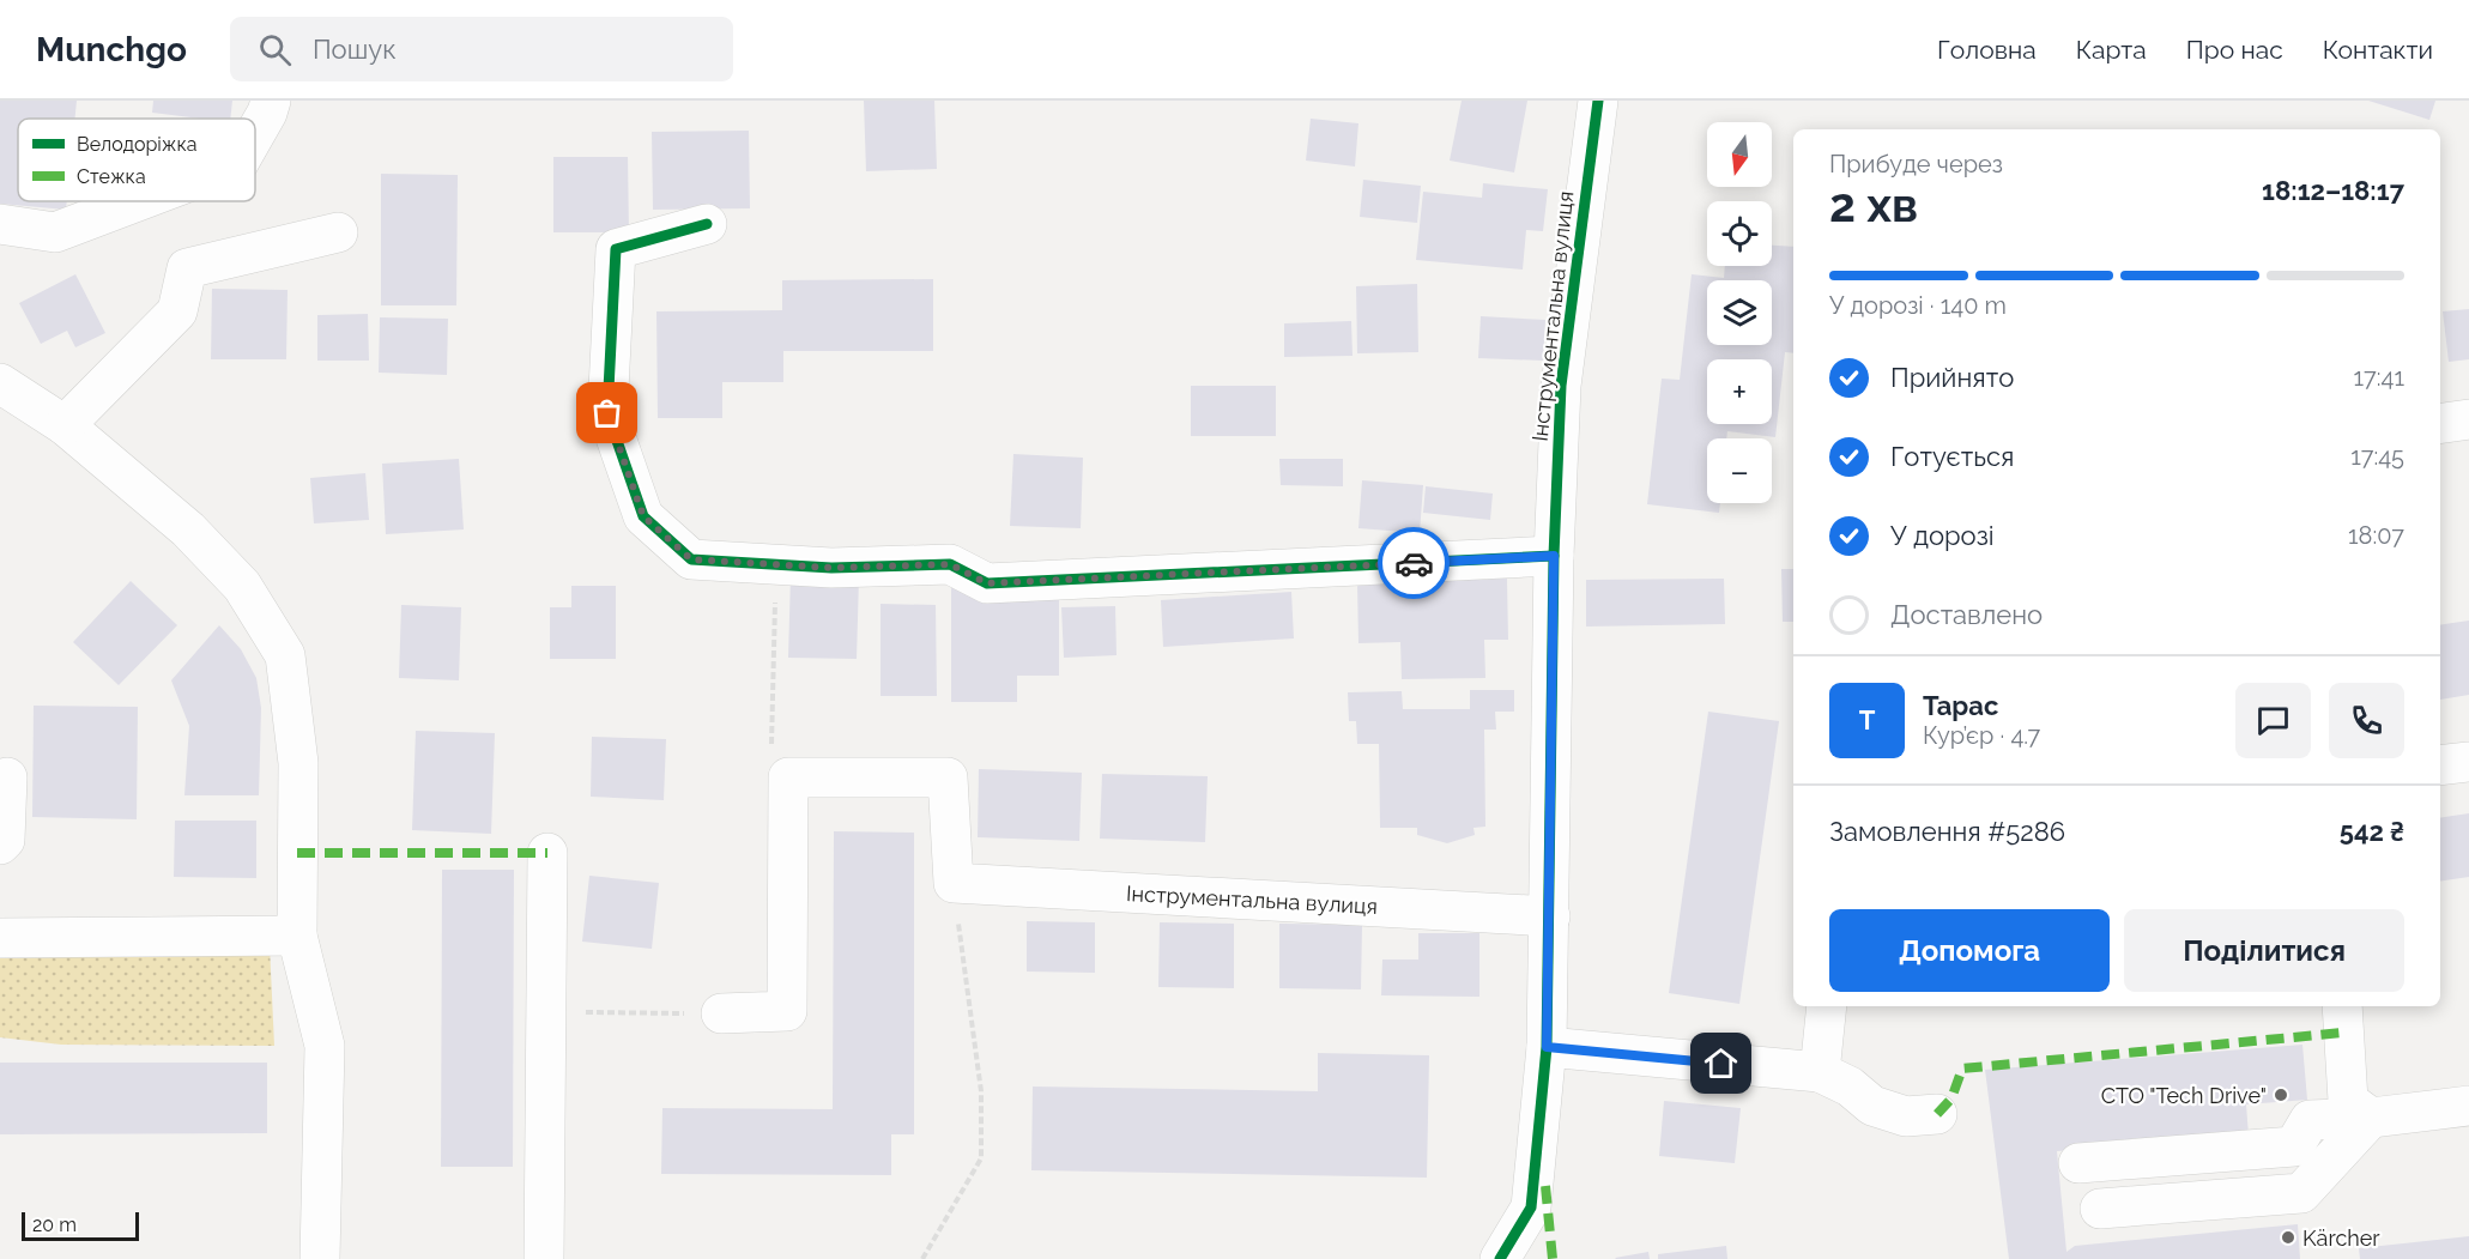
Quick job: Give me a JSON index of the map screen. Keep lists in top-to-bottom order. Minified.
{"streets":{"street":["Інструментальна вулиця"]},"places":["СТО \"Tech Drive\"","Kärcher"],"legend":["Велодоріжка","Стежка"],"scale_bar":"20 m","north":"bottom","page":{"header":"Munchgo","search":"Пошук","nav":["Головна","Карта","Про нас","Контакти"],"map_buttons":["+","−"],"heading":["2 хв","Прибуде через","18:12–18:17"],"panel":["Тарас","Кур’єр · 4.7","Замовлення #5286","542 ₴"],"bar":"У дорозі · 140 m","list":[["Прийнято","17:41"],["Готується","17:45"],["У дорозі","18:07"],"Доставлено"],"round":"Т","buttons":["Допомога","Поділитися"],"scale":"20 m"}}
